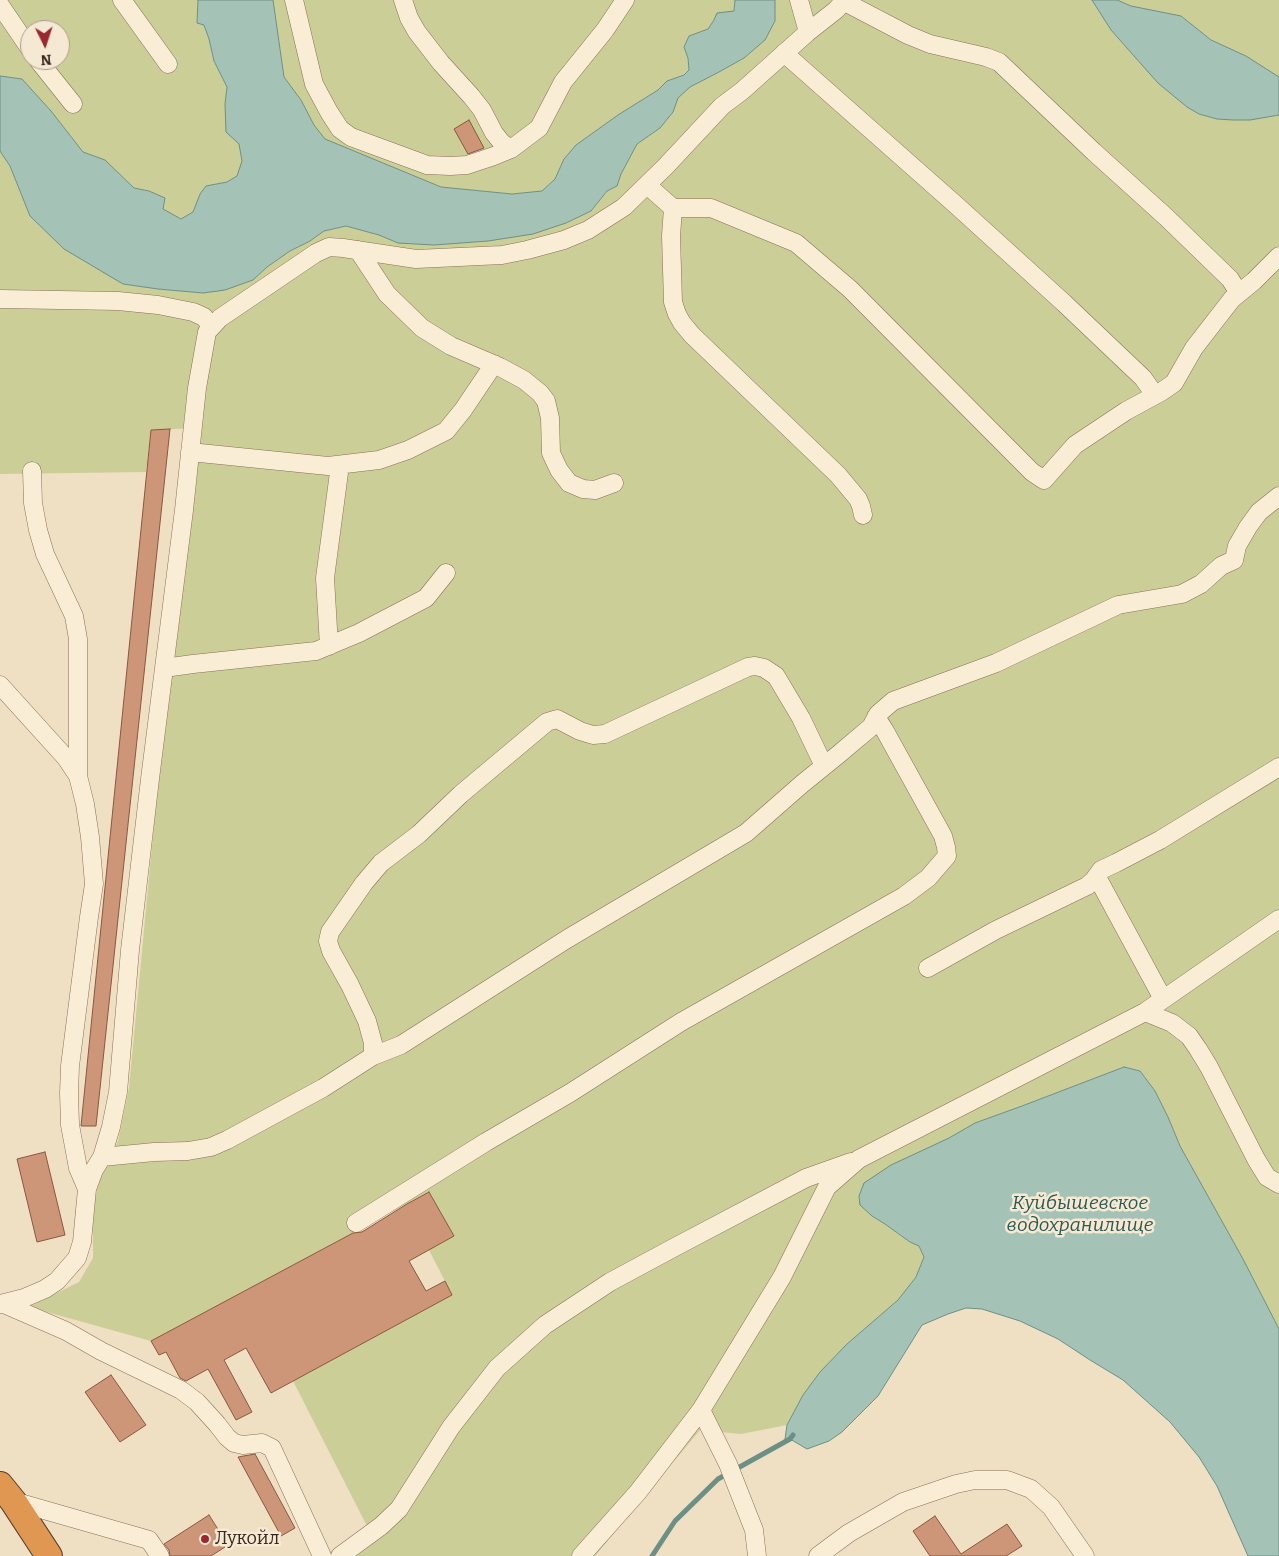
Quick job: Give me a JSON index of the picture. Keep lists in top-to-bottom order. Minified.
{"water":["Куйбышевское водохранилище"],"places":["Лукойл"],"north":"bottom"}
